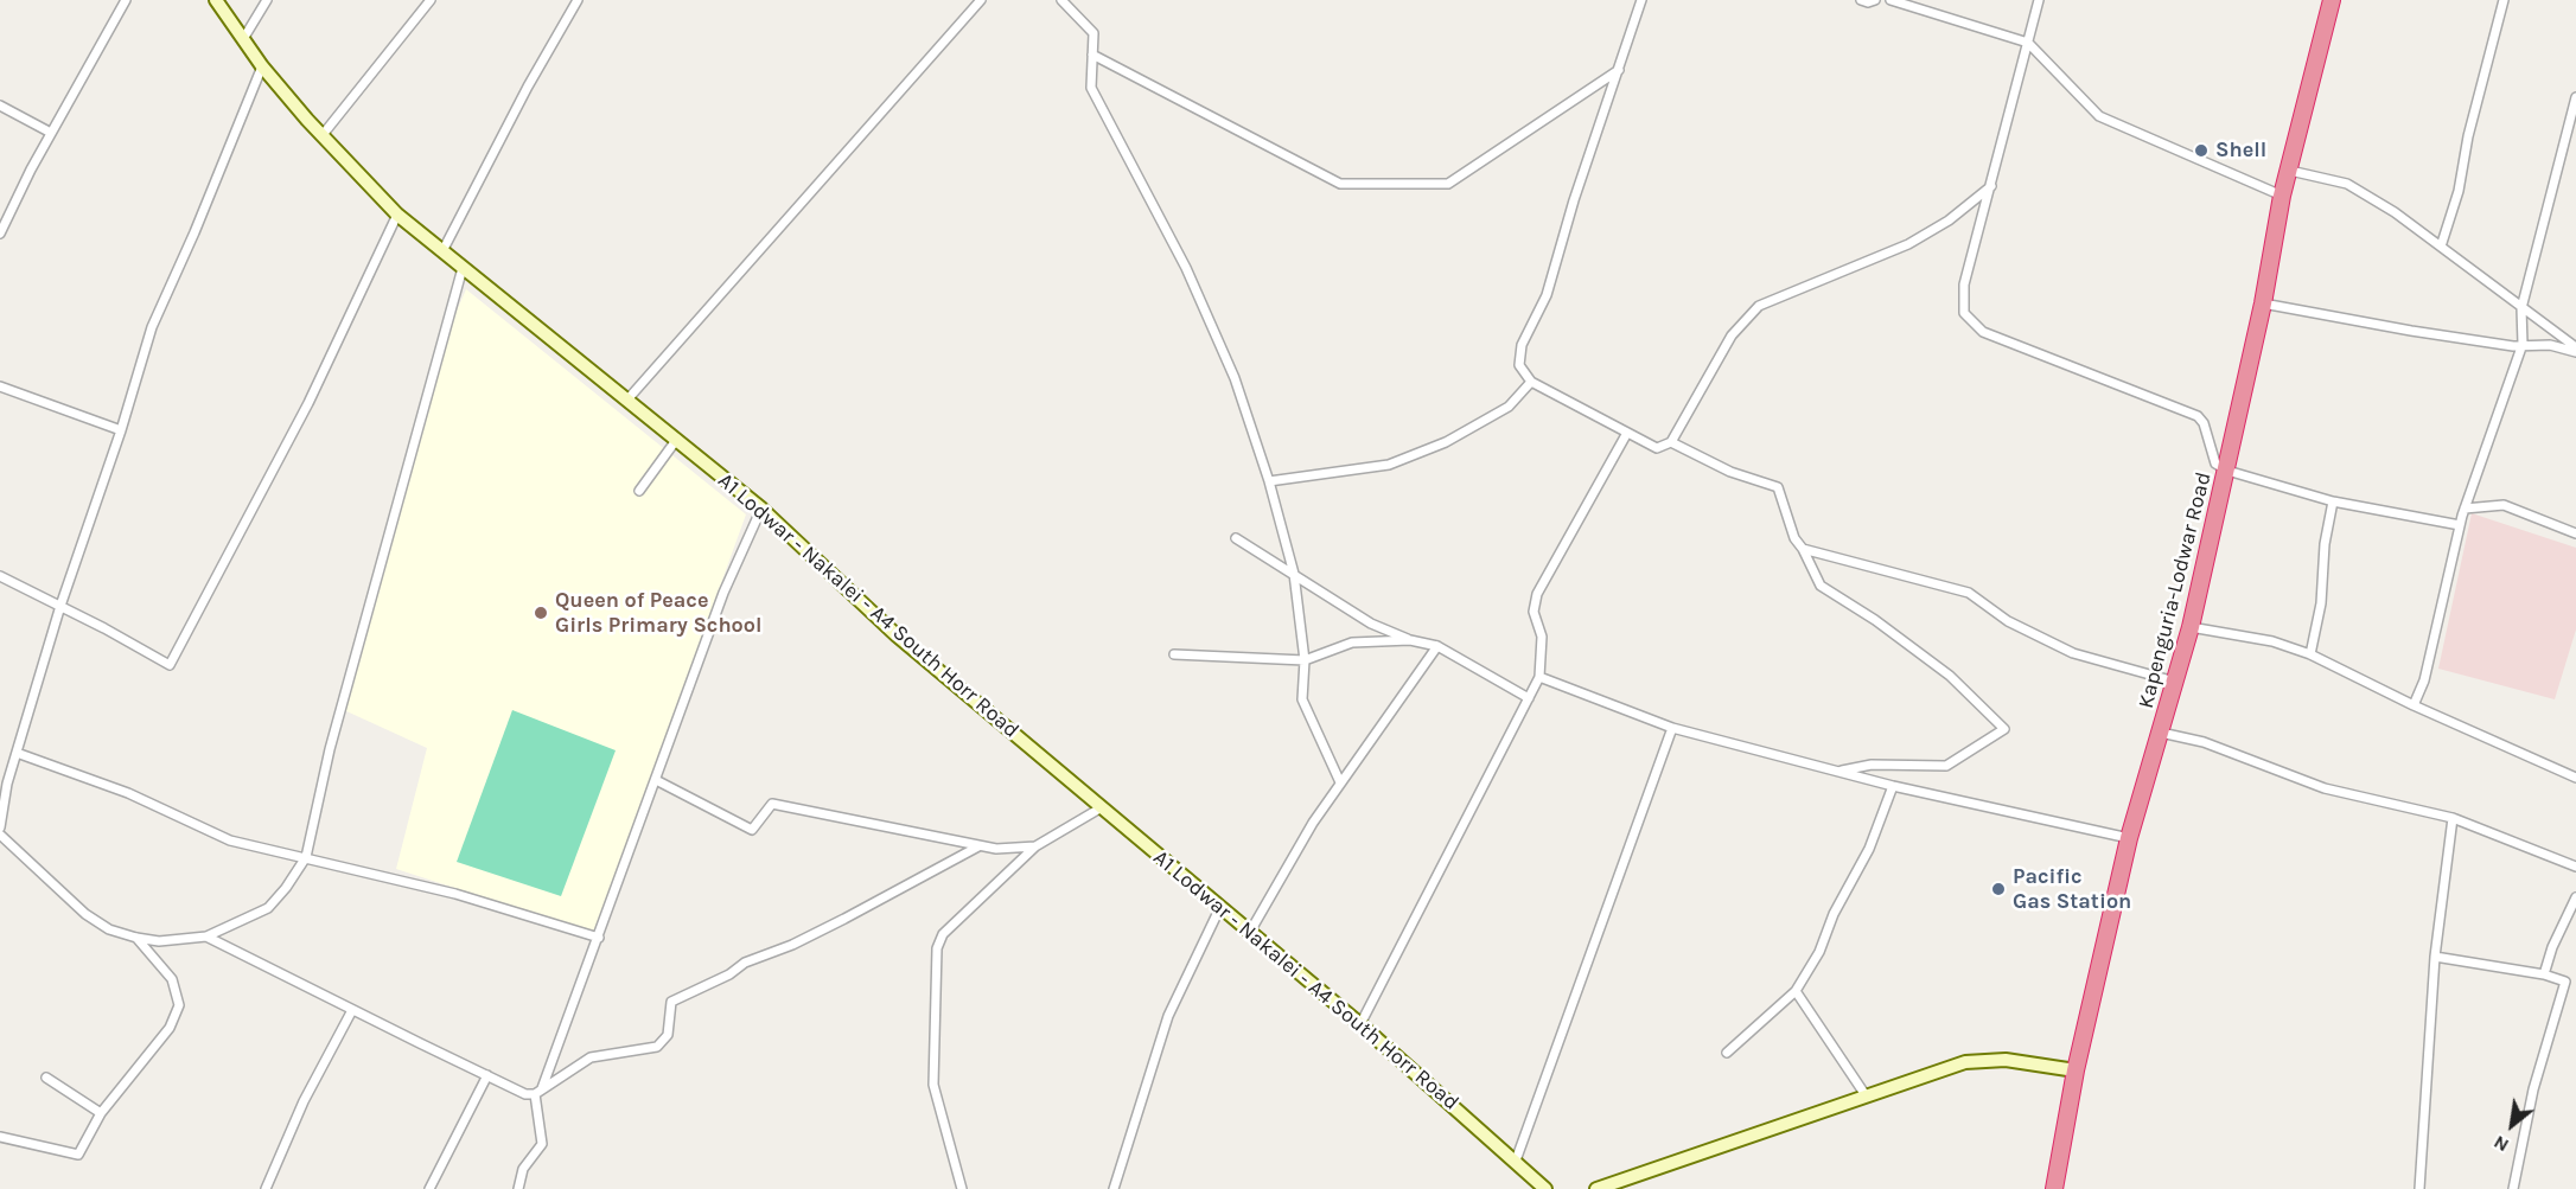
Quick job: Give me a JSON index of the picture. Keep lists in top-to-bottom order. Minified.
{"streets":{"highway":["Kapenguria-Lodwar Road"],"main road":["A1 Lodwar - Nakalei - A4 South Horr Road"]},"places":["Shell","Queen of Peace Girls Primary School","Pacific Gas Station"],"north":"bottom left"}
